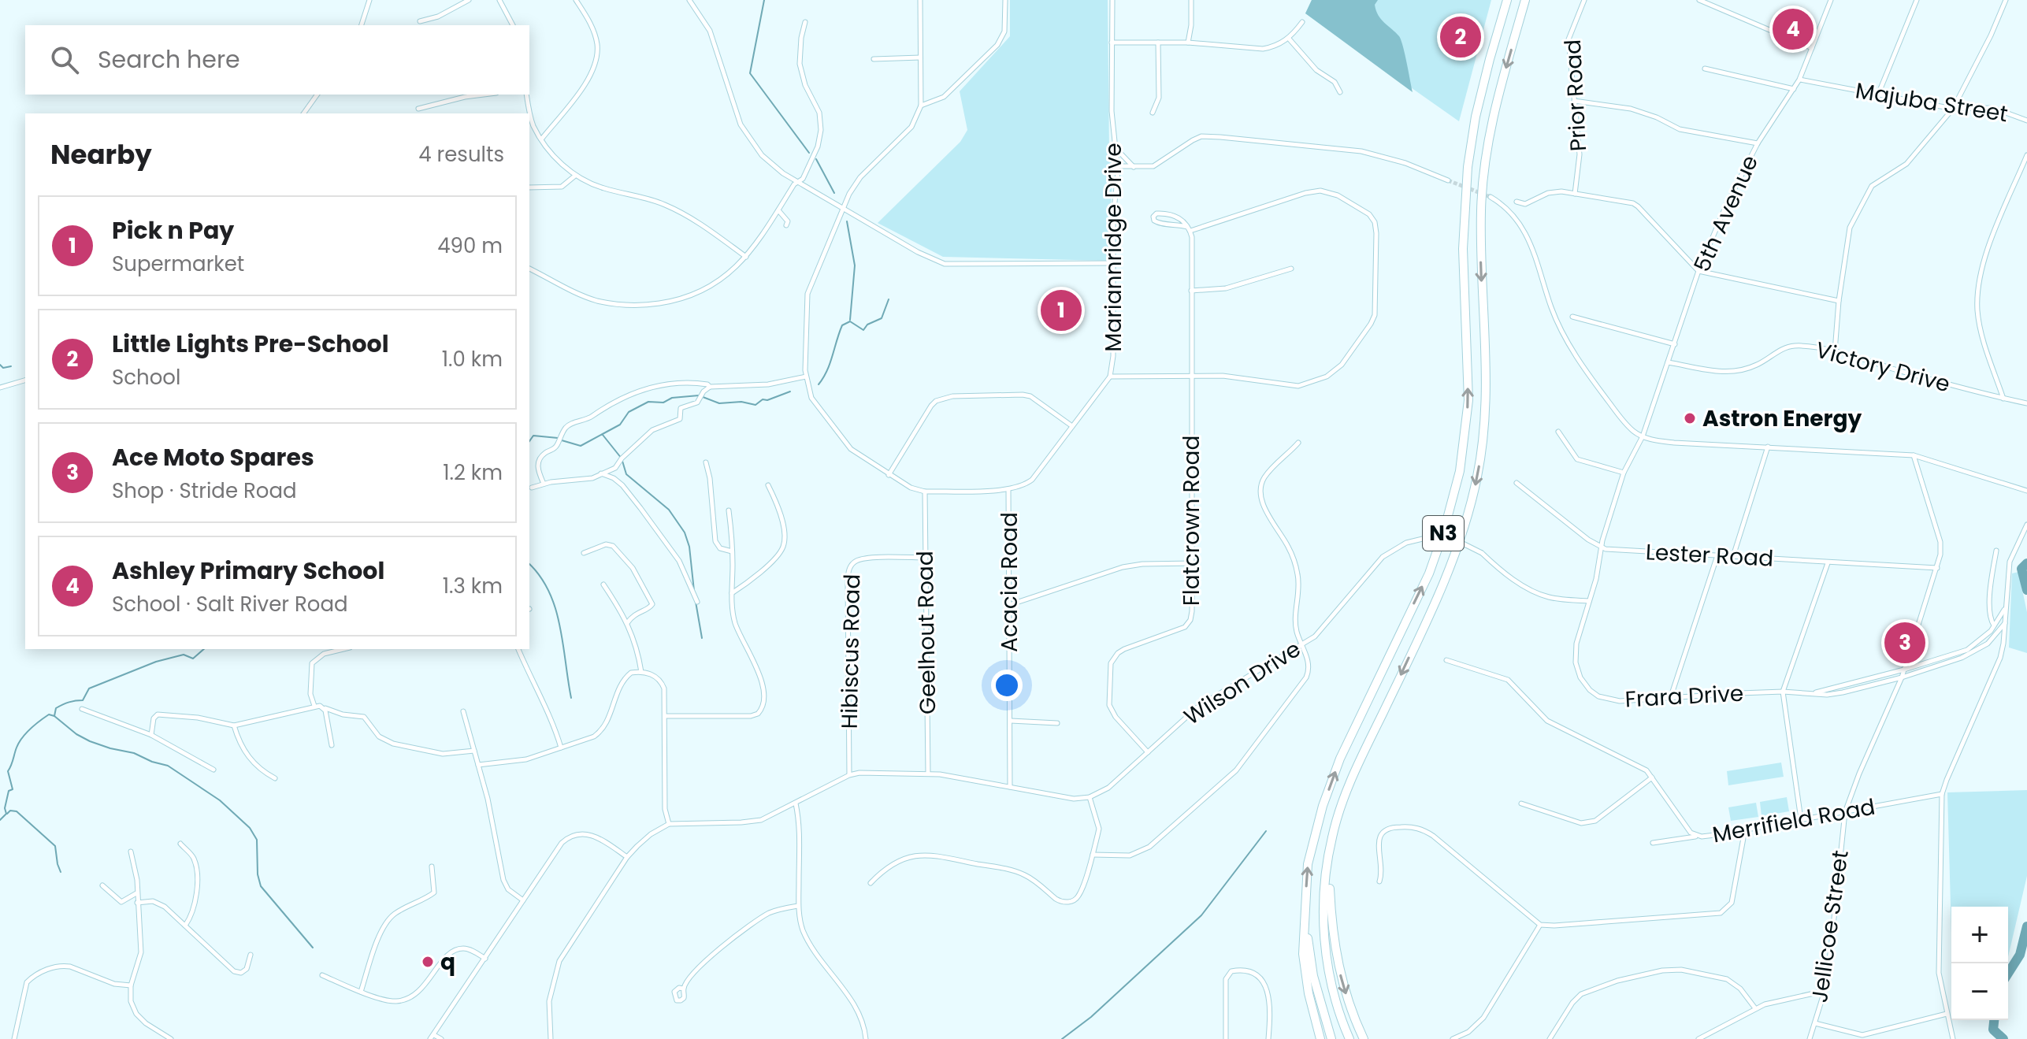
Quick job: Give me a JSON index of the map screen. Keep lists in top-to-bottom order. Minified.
{"streets":{"highway":["N3"],"street":["Prior Road","Majuba Street","5th Avenue","Mariannridge Drive","Victory Drive","Flatcrown Road","Lester Road","Acacia Road","Geelhout Road","Hibiscus Road","Wilson Drive","Frara Drive","Merrifield Road","Jellicoe Street"]},"crossings":[["Majuba Street","5th Avenue"],["5th Avenue","Victory Drive"],["5th Avenue","Lester Road"],["Mariannridge Drive","Acacia Road"],["Flatcrown Road","Wilson Drive"],["Lester Road","Jellicoe Street"],["Geelhout Road","Hibiscus Road"],["Wilson Drive","Frara Drive"],["Frara Drive","Jellicoe Street"],["Merrifield Road","Jellicoe Street"]],"places":["Astron Energy","q"],"page":{"pins":["4","2","1","3"],"search":"Search here","heading":["Nearby","4 results"],"list":[{"mark":"1","name":"Pick n Pay","note":"Supermarket","value":"490 m"},{"mark":"2","name":"Little Lights Pre-School","note":"School","value":"1.0 km"},{"mark":"3","name":"Ace Moto Spares","note":"Shop · Stride Road","value":"1.2 km"},{"mark":"4","name":"Ashley Primary School","note":"School · Salt River Road","value":"1.3 km"}],"map_buttons":["+","−"]}}
